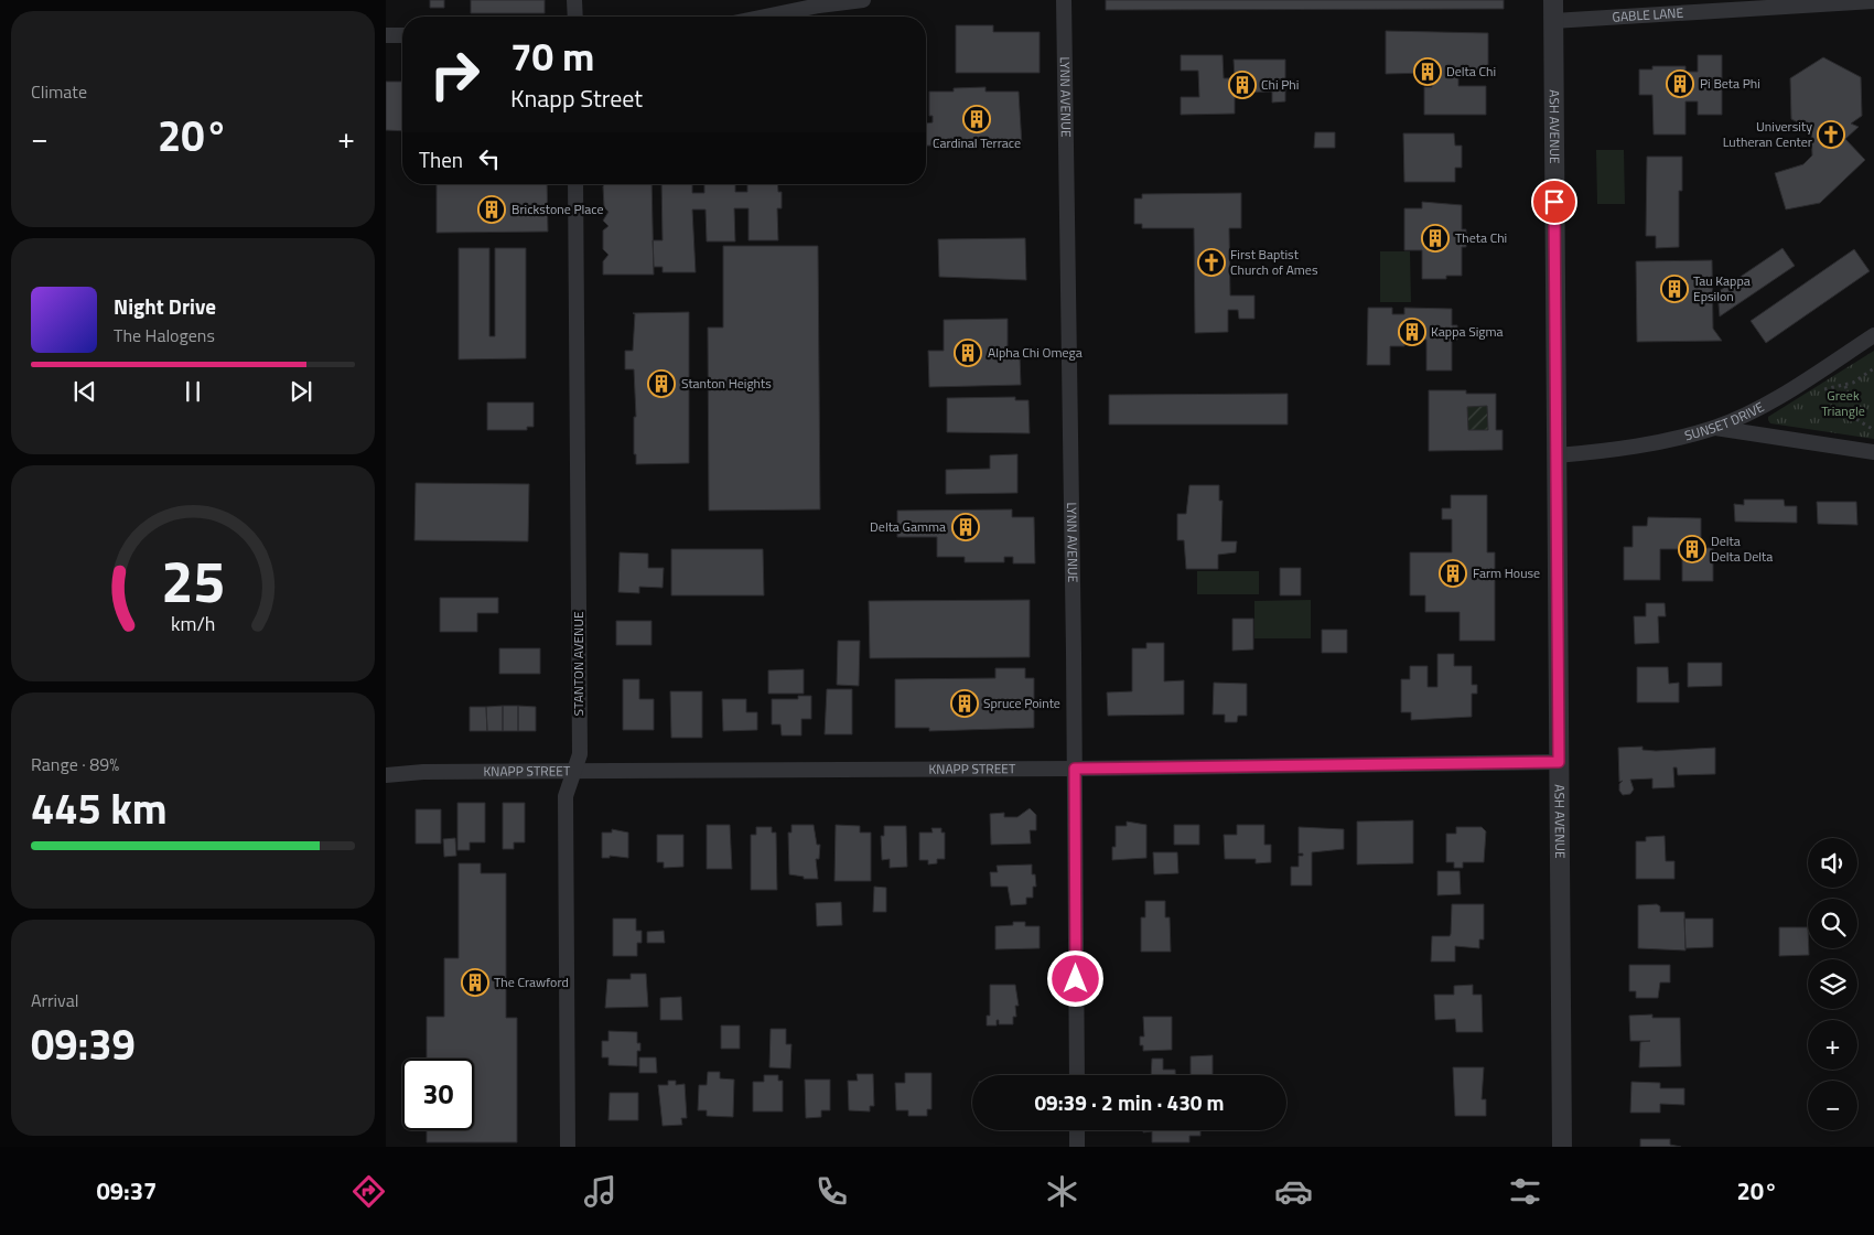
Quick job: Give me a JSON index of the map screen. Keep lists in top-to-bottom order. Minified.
{"streets":{"street":["GABLE LANE","LYNN AVENUE","ASH AVENUE","SUNSET DRIVE","STANTON AVENUE","KNAPP STREET"]},"crossings":[["GABLE LANE","ASH AVENUE"],["LYNN AVENUE","KNAPP STREET"],["ASH AVENUE","SUNSET DRIVE"],["ASH AVENUE","KNAPP STREET"],["STANTON AVENUE","KNAPP STREET"]],"parks":["Greek Triangle"],"places":{"building":["Delta Chi","Pi Beta Phi","Chi Phi","Cardinal Terrace","Brickstone Place","Theta Chi","Tau Kappa Epsilon","Kappa Sigma","Alpha Chi Omega","Stanton Heights","Delta Gamma","Delta Delta Delta","Farm House","Spruce Pointe","The Crawford"],"church":["University Lutheran Center","First Baptist Church of Ames"]},"page":{"tile":["Climate",["Range · 89%","445 km"],["Arrival","09:39"]],"turn":["70 m","Knapp Street"],"heat":["−","20°","+"],"then":"Then","song":["Night Drive","The Halogens"],"map_buttons":["+","−"],"limit":"30","trip":"09:39 · 2 min · 430 m","tabs":["09:37","20°"],"gauge":["25","km/h"]}}
